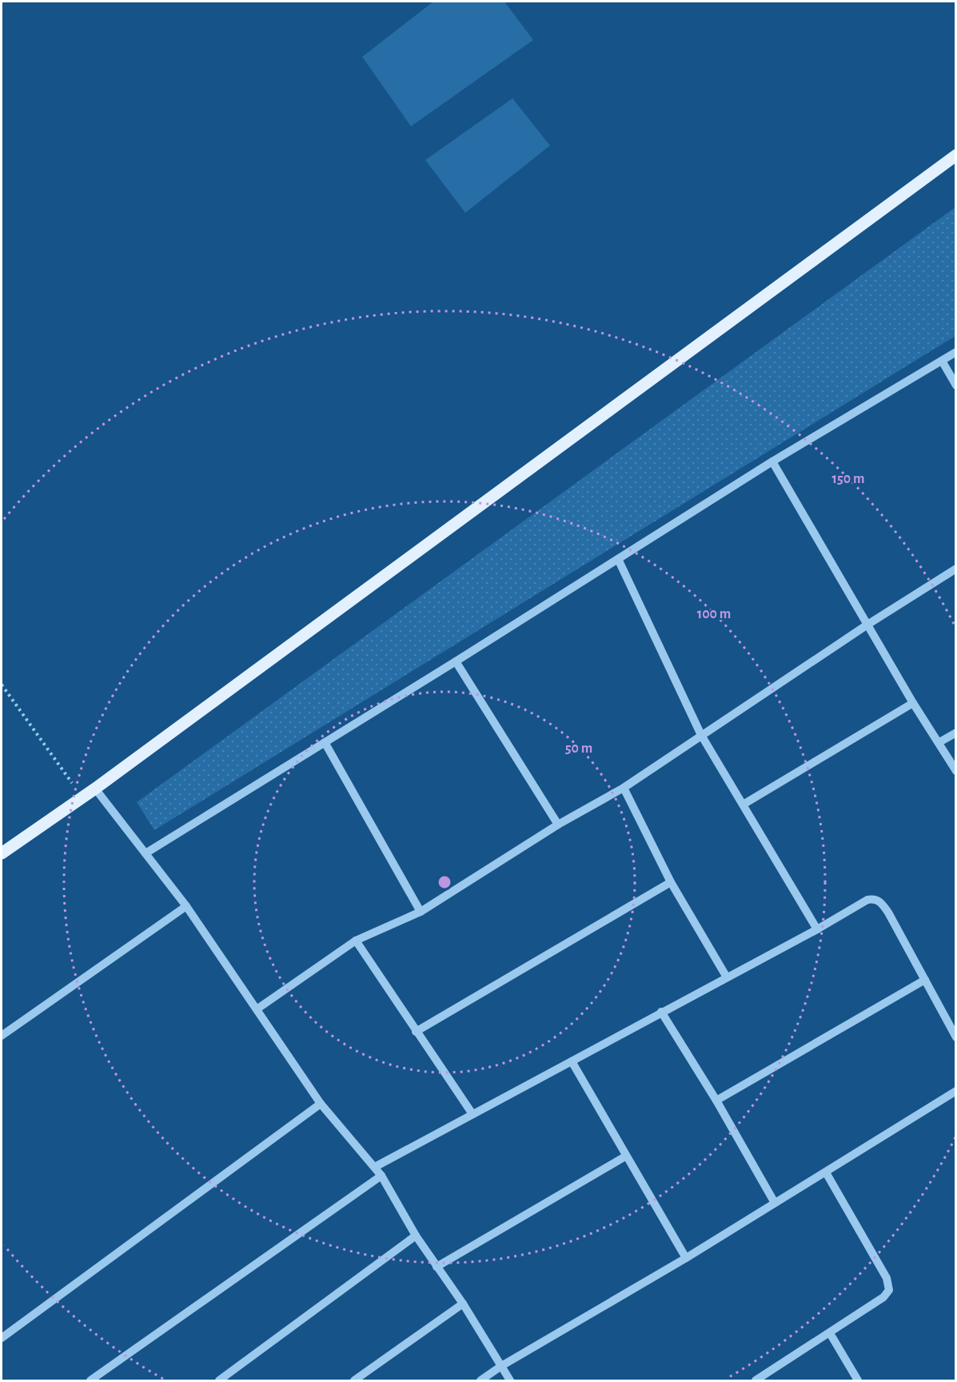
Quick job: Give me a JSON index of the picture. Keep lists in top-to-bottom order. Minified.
{"rings":["150 m","100 m","50 m"]}
